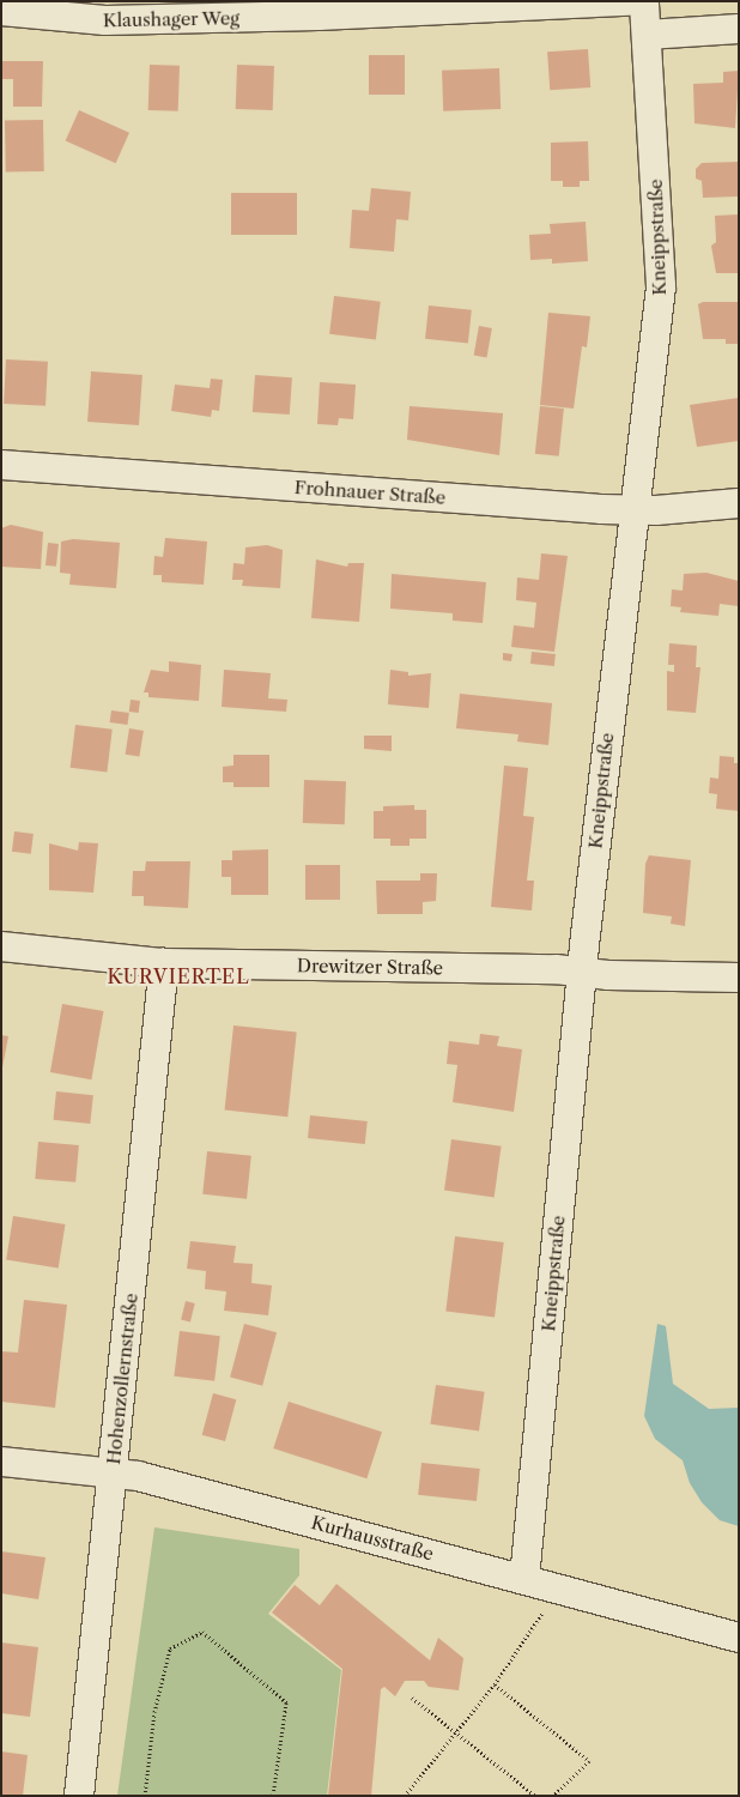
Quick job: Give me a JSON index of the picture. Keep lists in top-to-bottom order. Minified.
{"streets":{"street":["Klaushager Weg","Kneippstraße","Frohnauer Straße","Drewitzer Straße","Hohenzollernstraße","Kurhausstraße"]},"crossings":[["Kneippstraße","Frohnauer Straße"],["Kneippstraße","Drewitzer Straße"],["Kneippstraße","Kurhausstraße"],["Drewitzer Straße","Hohenzollernstraße"],["Hohenzollernstraße","Kurhausstraße"]],"districts":["KURVIERTEL"]}
